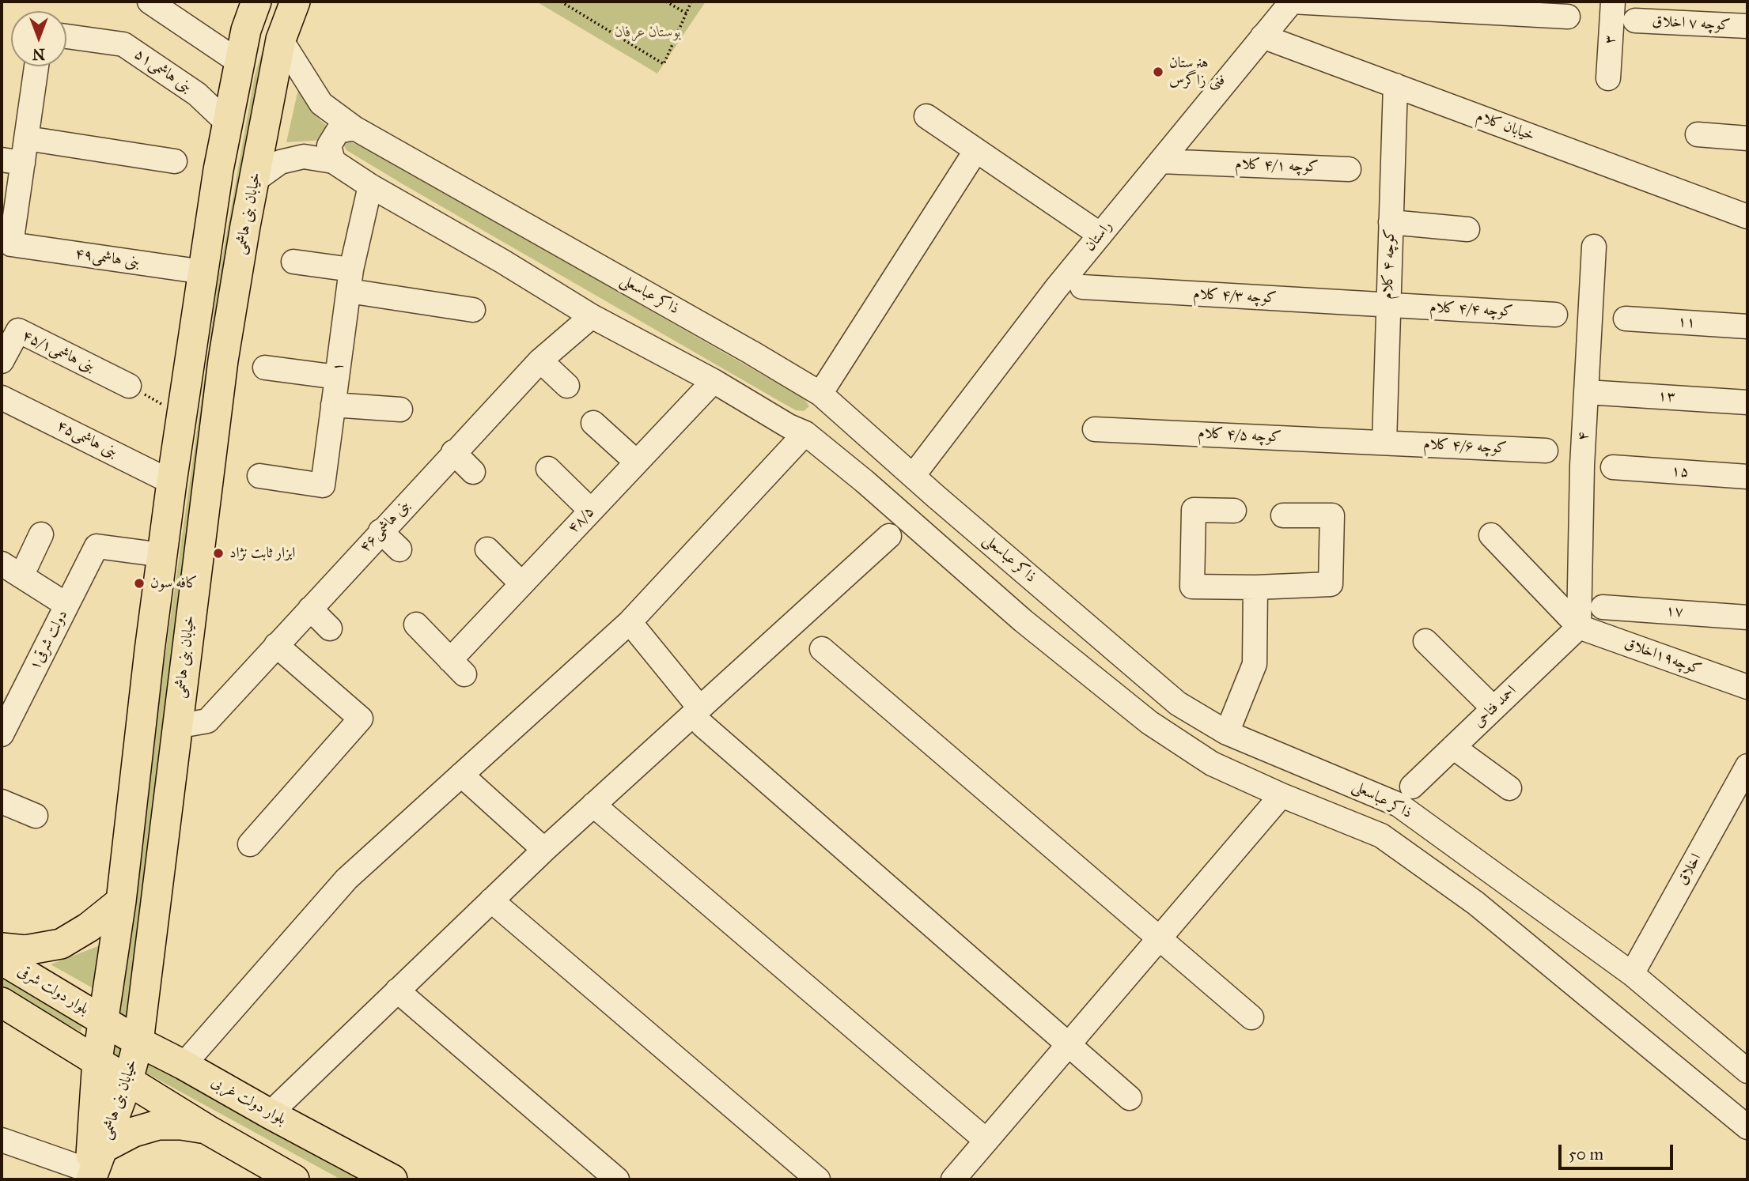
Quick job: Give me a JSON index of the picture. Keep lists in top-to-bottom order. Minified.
{"streets":{"main road":["خیابان بنی هاشمی","بلوار دولت شرقی","بلوار دولت غربی"],"street":["کوچه ۷ اخلاق","۳","بنی هاشمی۵۱","خیابان کلام","کوچه ۴/۱ کلام","راستان","بنی هاشمی۴۹","کوچه ۴ کلام","ذاکر عباسعلی","کوچه ۴/۳ کلام","کوچه ۴/۴ کلام","۱۱","۴۵/۱بنی هاشمی","۱","۱۳","کوچه ۴/۵ کلام","۴","بنی هاشمی۴۵","کوچه ۴/۶ کلام","۱۵","۴۸/۵","بنی هاشمی۴۶","۱۷","۱دولت شرقی","کوچه۱۹اخلاق","احمد فتاحی","اخلاق"]},"crossings":[["بنی هاشمی۵۱","خیابان بنی هاشمی"],["خیابان کلام","راستان"],["خیابان کلام","کوچه ۴ کلام"],["کوچه ۴/۱ کلام","راستان"],["خیابان بنی هاشمی","بنی هاشمی۴۹"],["خیابان بنی هاشمی","ذاکر عباسعلی"],["خیابان بنی هاشمی","بنی هاشمی۴۵"],["خیابان بنی هاشمی","بنی هاشمی۴۶"],["خیابان بنی هاشمی","۱دولت شرقی"],["خیابان بنی هاشمی","بلوار دولت شرقی"],["خیابان بنی هاشمی","بلوار دولت غربی"],["راستان","ذاکر عباسعلی"],["کوچه ۴ کلام","کوچه ۴/۳ کلام"],["کوچه ۴ کلام","کوچه ۴/۴ کلام"],["کوچه ۴ کلام","کوچه ۴/۵ کلام"],["کوچه ۴ کلام","کوچه ۴/۶ کلام"],["ذاکر عباسعلی","۱"],["ذاکر عباسعلی","۴۸/۵"],["ذاکر عباسعلی","بنی هاشمی۴۶"],["ذاکر عباسعلی","اخلاق"],["کوچه ۴/۳ کلام","کوچه ۴/۴ کلام"],["۱۳","۴"],["کوچه ۴/۵ کلام","کوچه ۴/۶ کلام"],["۴","کوچه۱۹اخلاق"],["۴","احمد فتاحی"],["کوچه۱۹اخلاق","احمد فتاحی"],["بلوار دولت شرقی","بلوار دولت غربی"]],"parks":["بوستان عرفان"],"places":["هنرستان فنی زاگرس","ابزار ثابت نژاد","کافه سون"],"scale_bar":"50 m","north":"bottom"}
